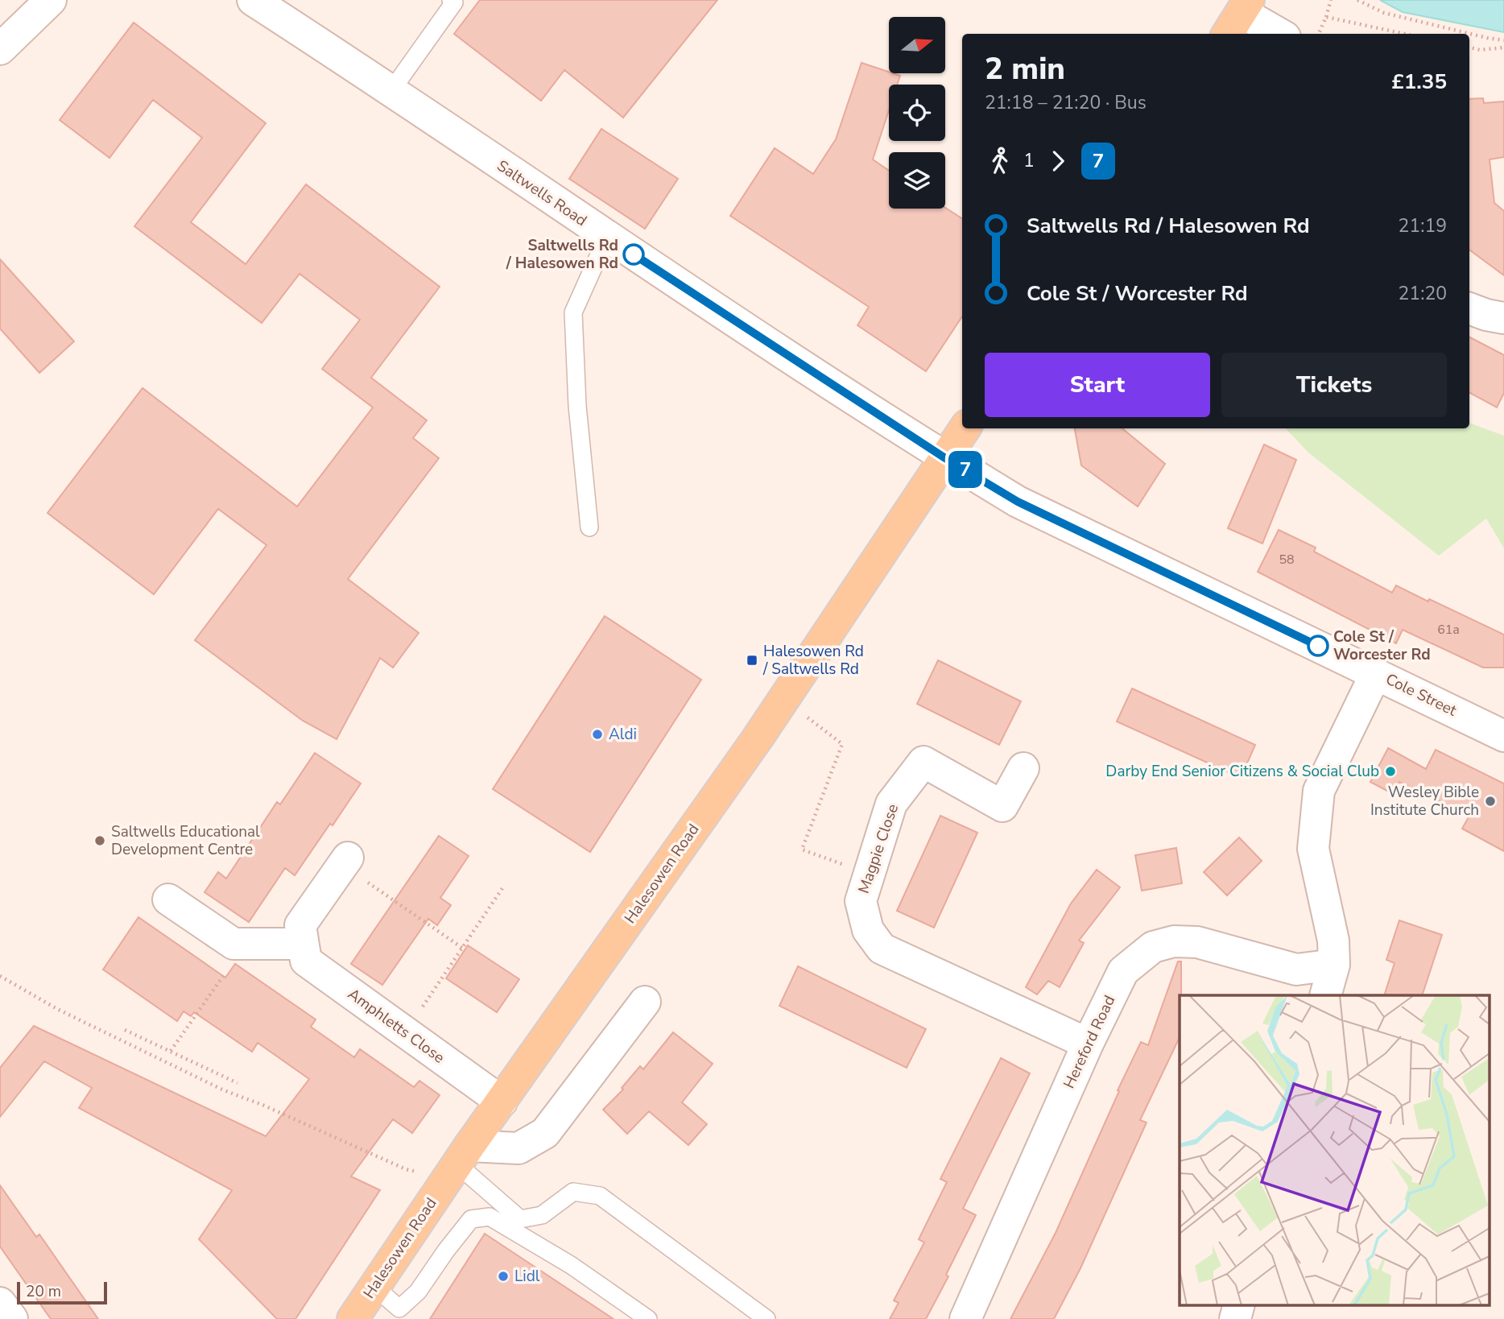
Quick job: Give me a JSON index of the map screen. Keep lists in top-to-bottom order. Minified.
{"streets":{"main road":["Halesowen Road"],"street":["Saltwells Road","Cole Street","Magpie Close","Amphletts Close","Hereford Road"]},"crossings":[["Saltwells Road","Cole Street"],["Saltwells Road","Halesowen Road"],["Cole Street","Halesowen Road"],["Magpie Close","Hereford Road"],["Halesowen Road","Amphletts Close"]],"places":{"other":["Saltwells Rd / Halesowen Rd","Cole St / Worcester Rd","Aldi","Darby End Senior Citizens & Social Club","Wesley Bible Institute Church","Saltwells Educational Development Centre","Lidl"],"transit":["Halesowen Rd / Saltwells Rd"]},"lines":["bus line 7"],"house_numbers":["58","61a"],"scale_bar":"20 m","north":"right","page":{"on_map":"7","heading":["2 min","21:18 – 21:20 · Bus","£1.35"],"legs":["1","7"],"list":[{"name":"Saltwells Rd / Halesowen Rd","value":"21:19"},{"name":"Cole St / Worcester Rd","value":"21:20"}],"buttons":["Start","Tickets"],"scale":"20 m"}}
